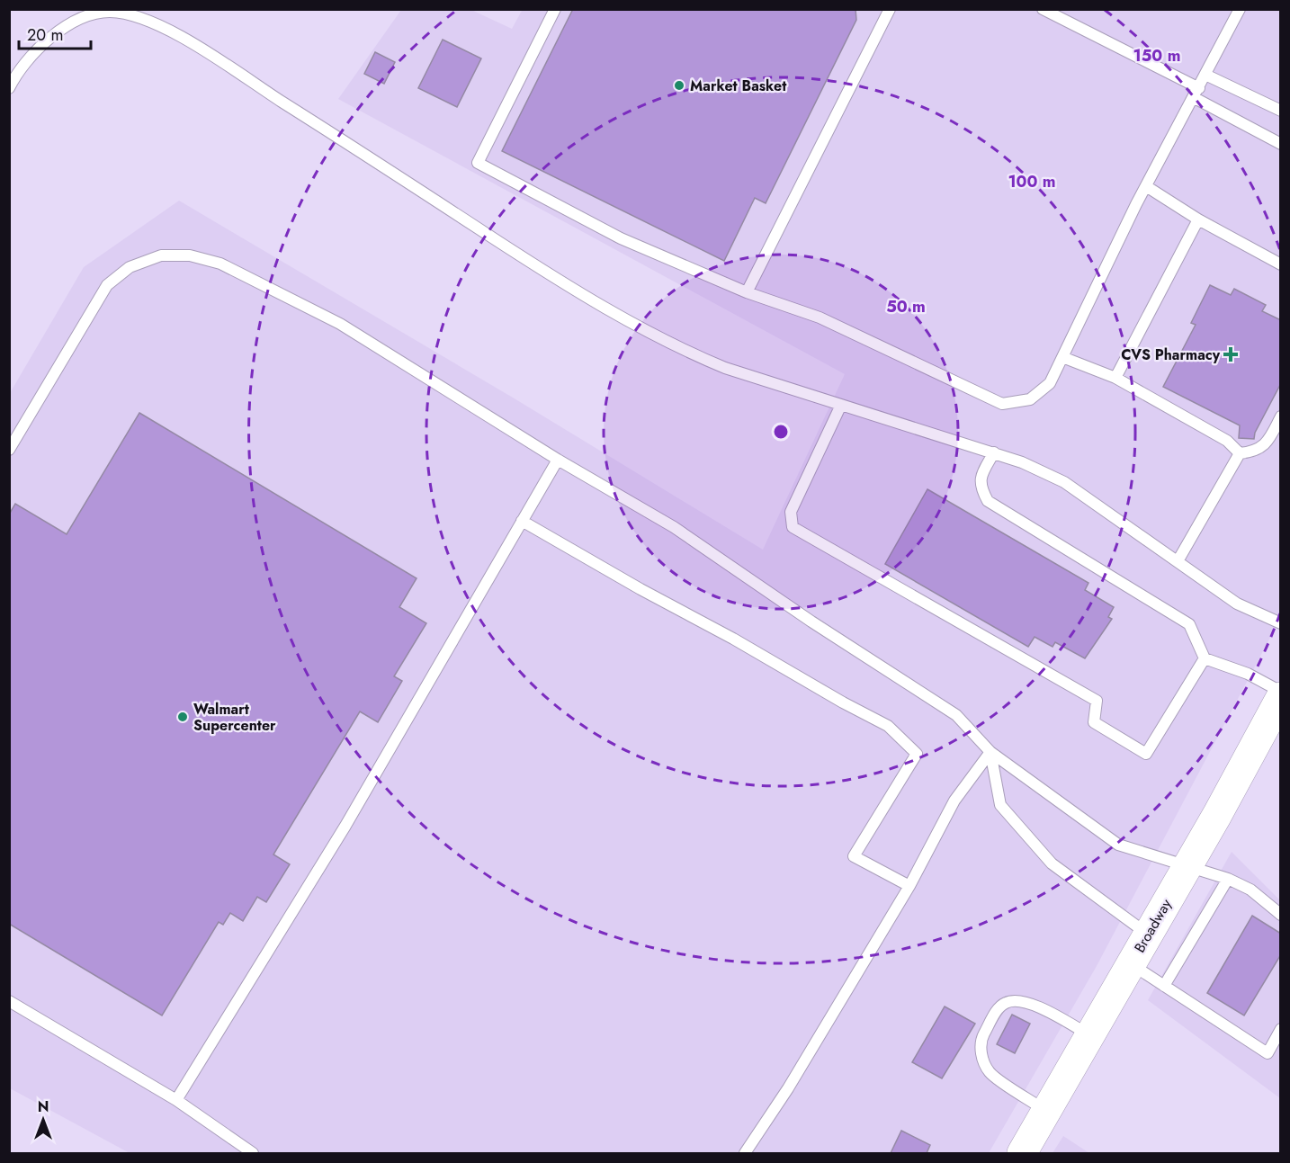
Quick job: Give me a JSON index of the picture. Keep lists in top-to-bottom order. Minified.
{"streets":{"main road":["Broadway"]},"places":{"other":["Market Basket","Walmart Supercenter"],"health":["CVS Pharmacy"]},"scale_bar":"20 m","north":"top","rings":["150 m","100 m","50 m"]}
